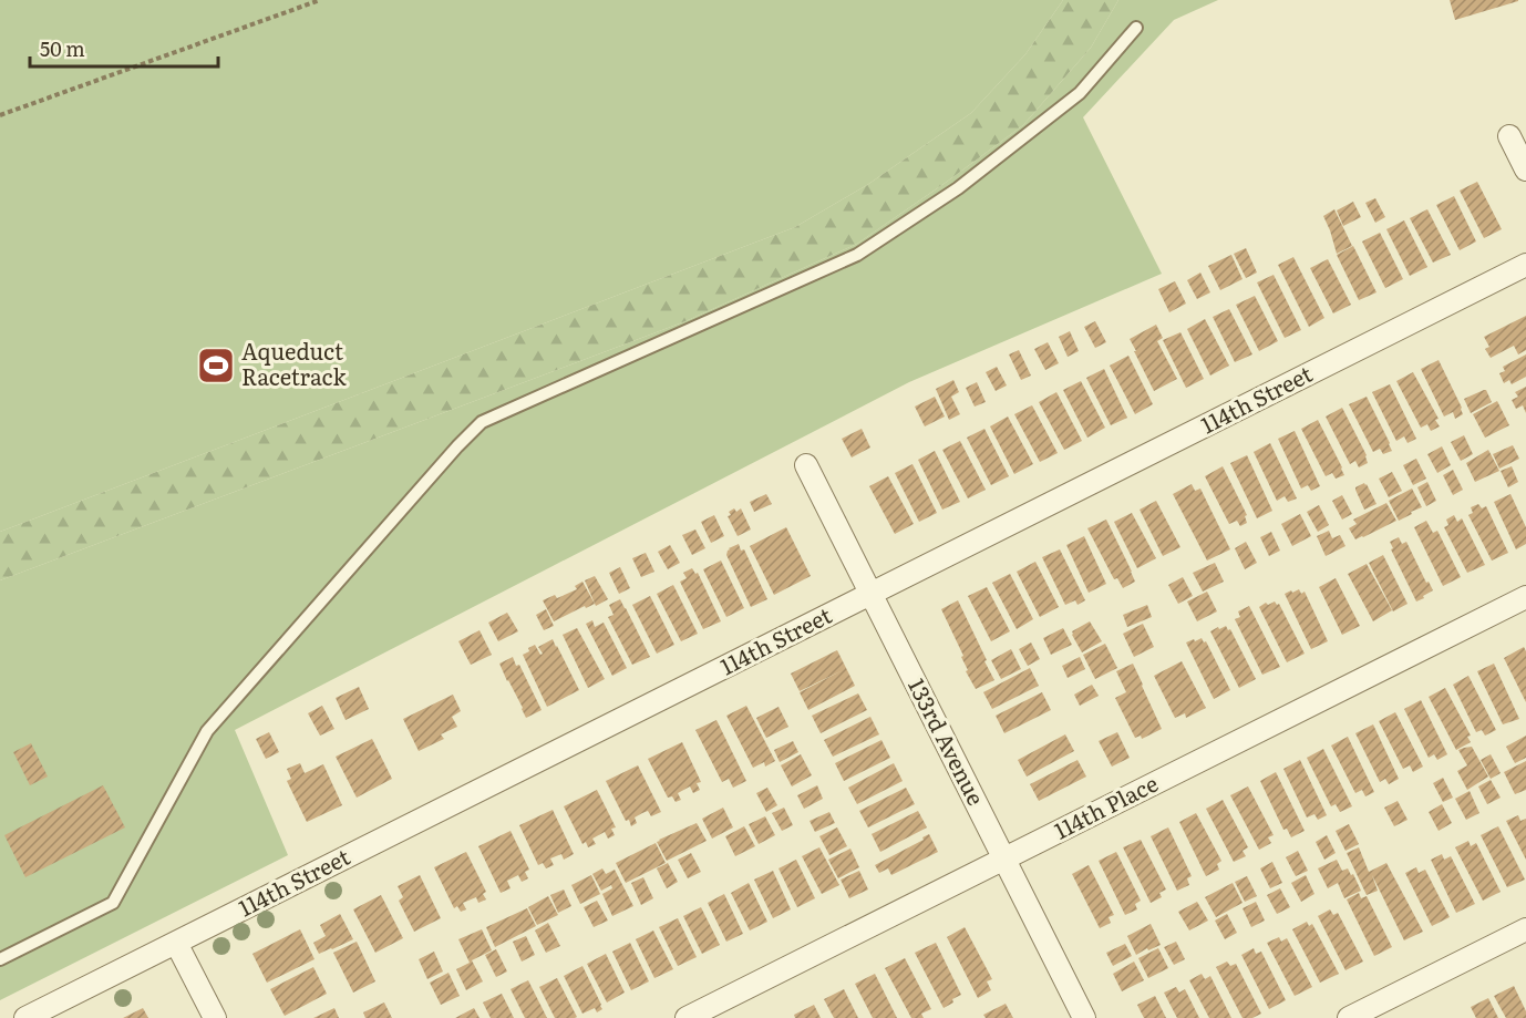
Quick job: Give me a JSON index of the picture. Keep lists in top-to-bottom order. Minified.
{"streets":{"street":["114th Street","133rd Avenue","114th Place"]},"crossings":[["114th Street","133rd Avenue"],["133rd Avenue","114th Place"]],"places":{"sports":["Aqueduct Racetrack"]},"scale_bar":"50 m"}
